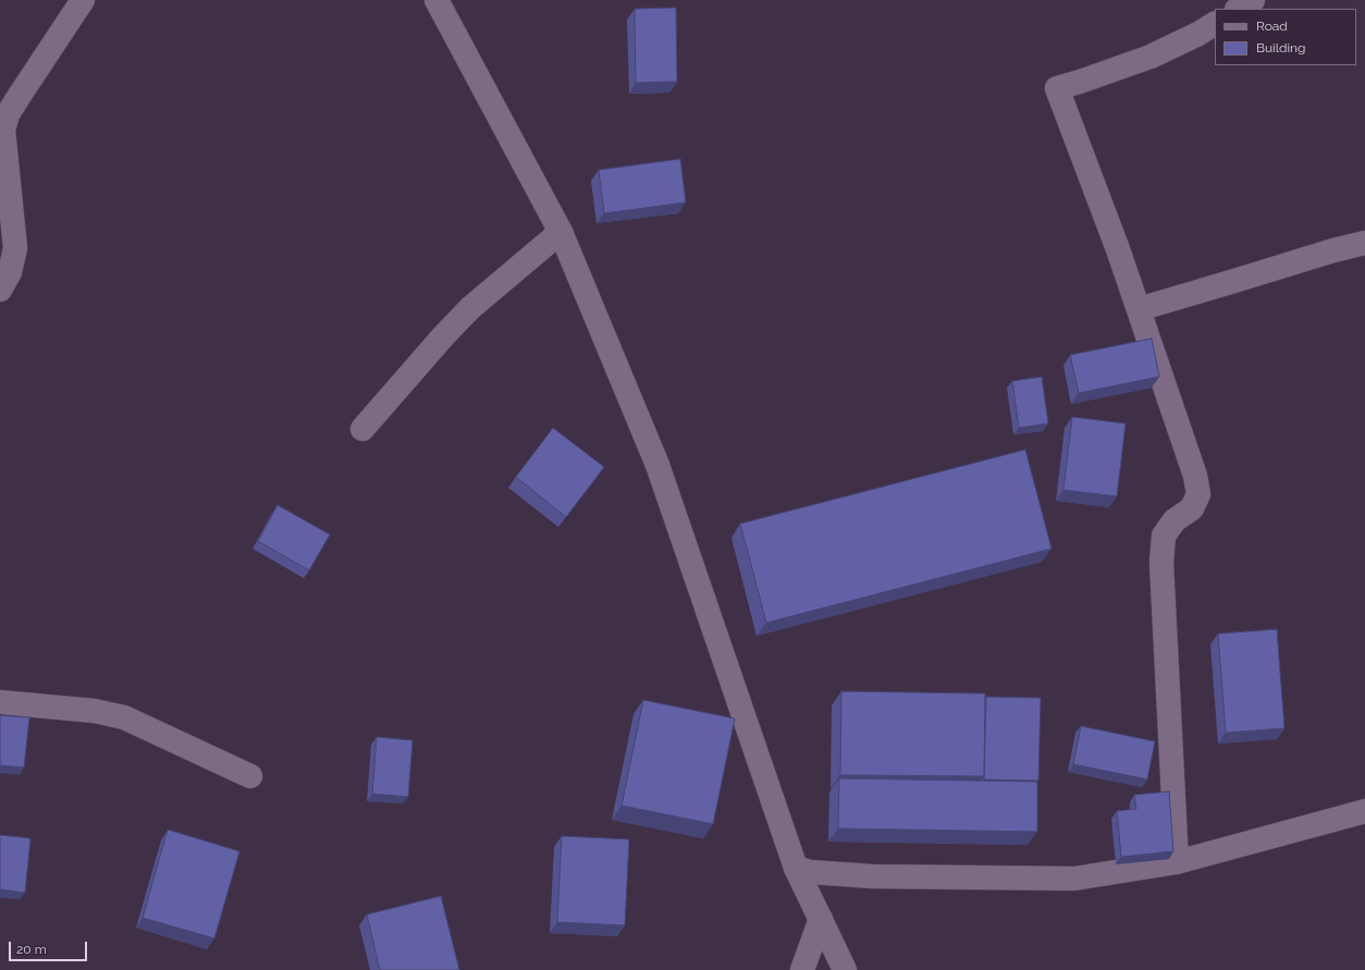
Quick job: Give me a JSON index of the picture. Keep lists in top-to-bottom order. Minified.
{"legend":["Road","Building"],"scale_bar":"20 m"}
